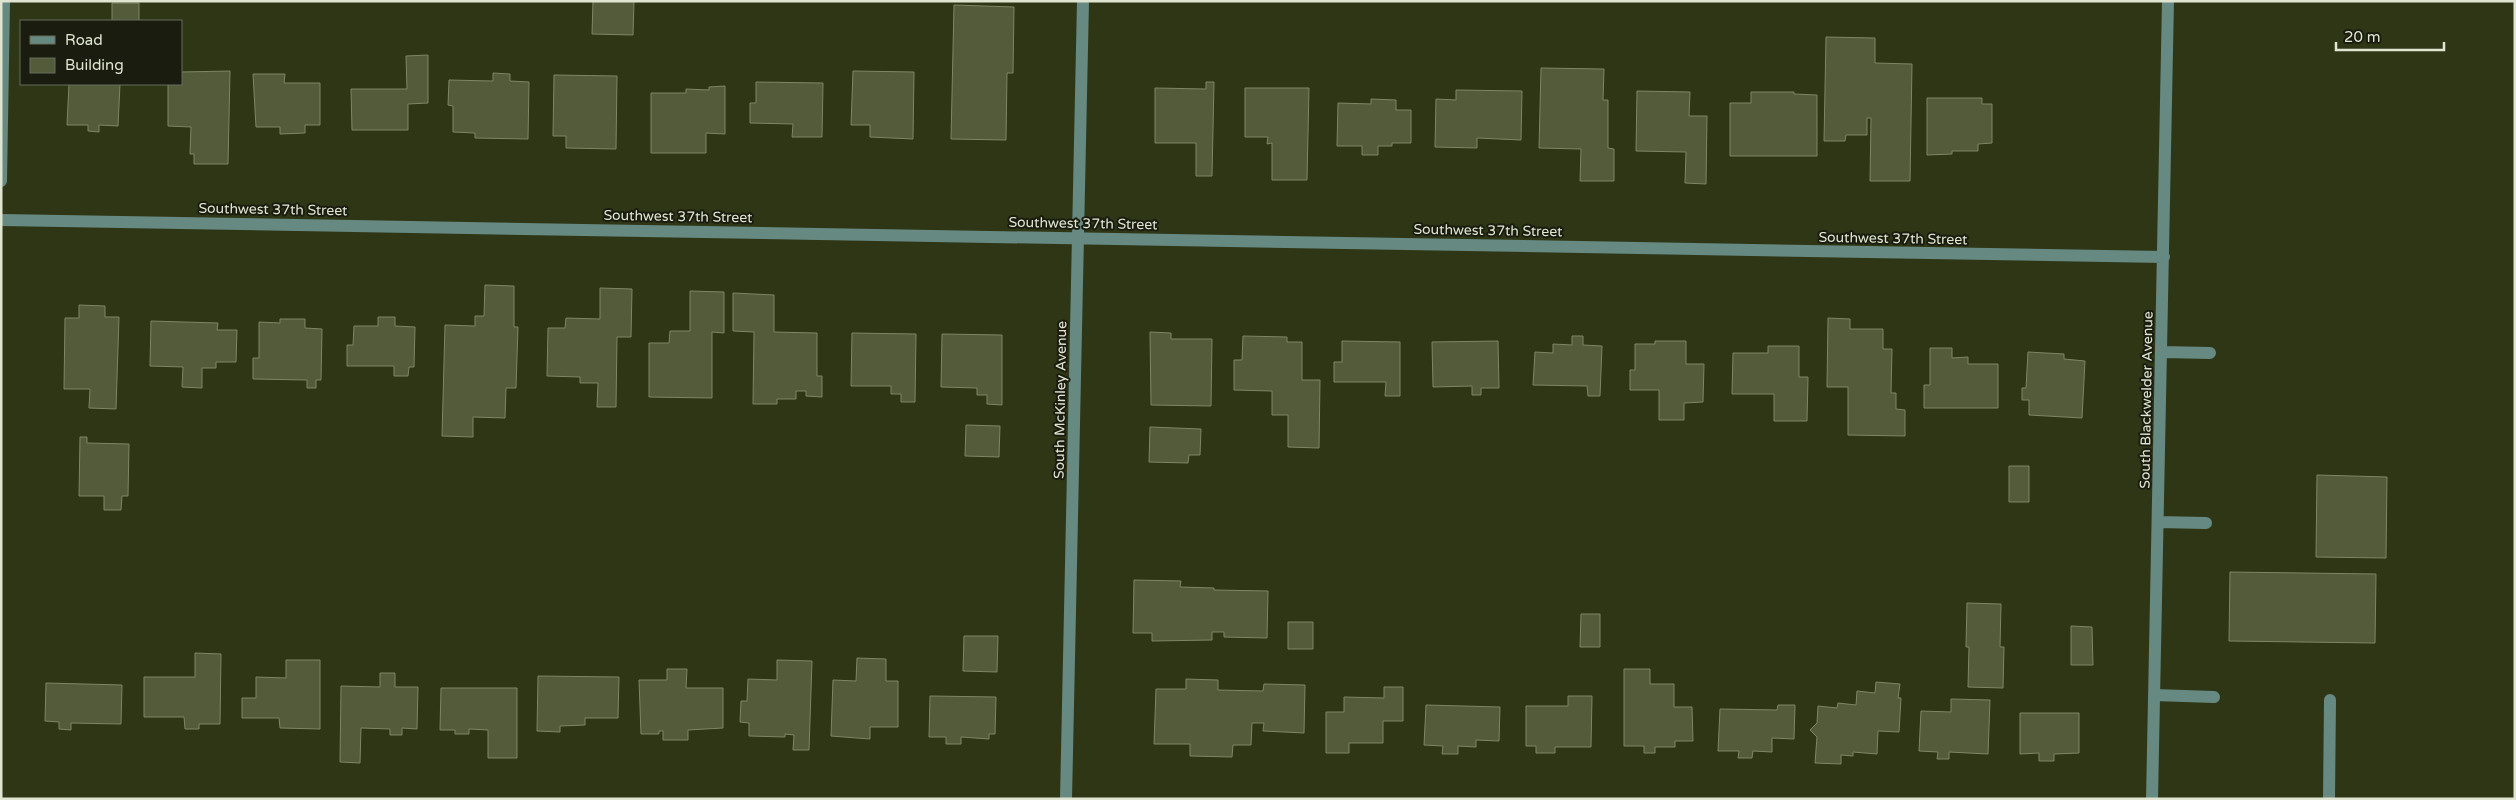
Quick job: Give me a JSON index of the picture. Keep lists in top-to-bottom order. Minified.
{"streets":{"street":["Southwest 37th Street","South McKinley Avenue","South Blackwelder Avenue"]},"crossings":[["Southwest 37th Street","South McKinley Avenue"],["Southwest 37th Street","South Blackwelder Avenue"]],"legend":["Road","Building"],"scale_bar":"20 m"}
